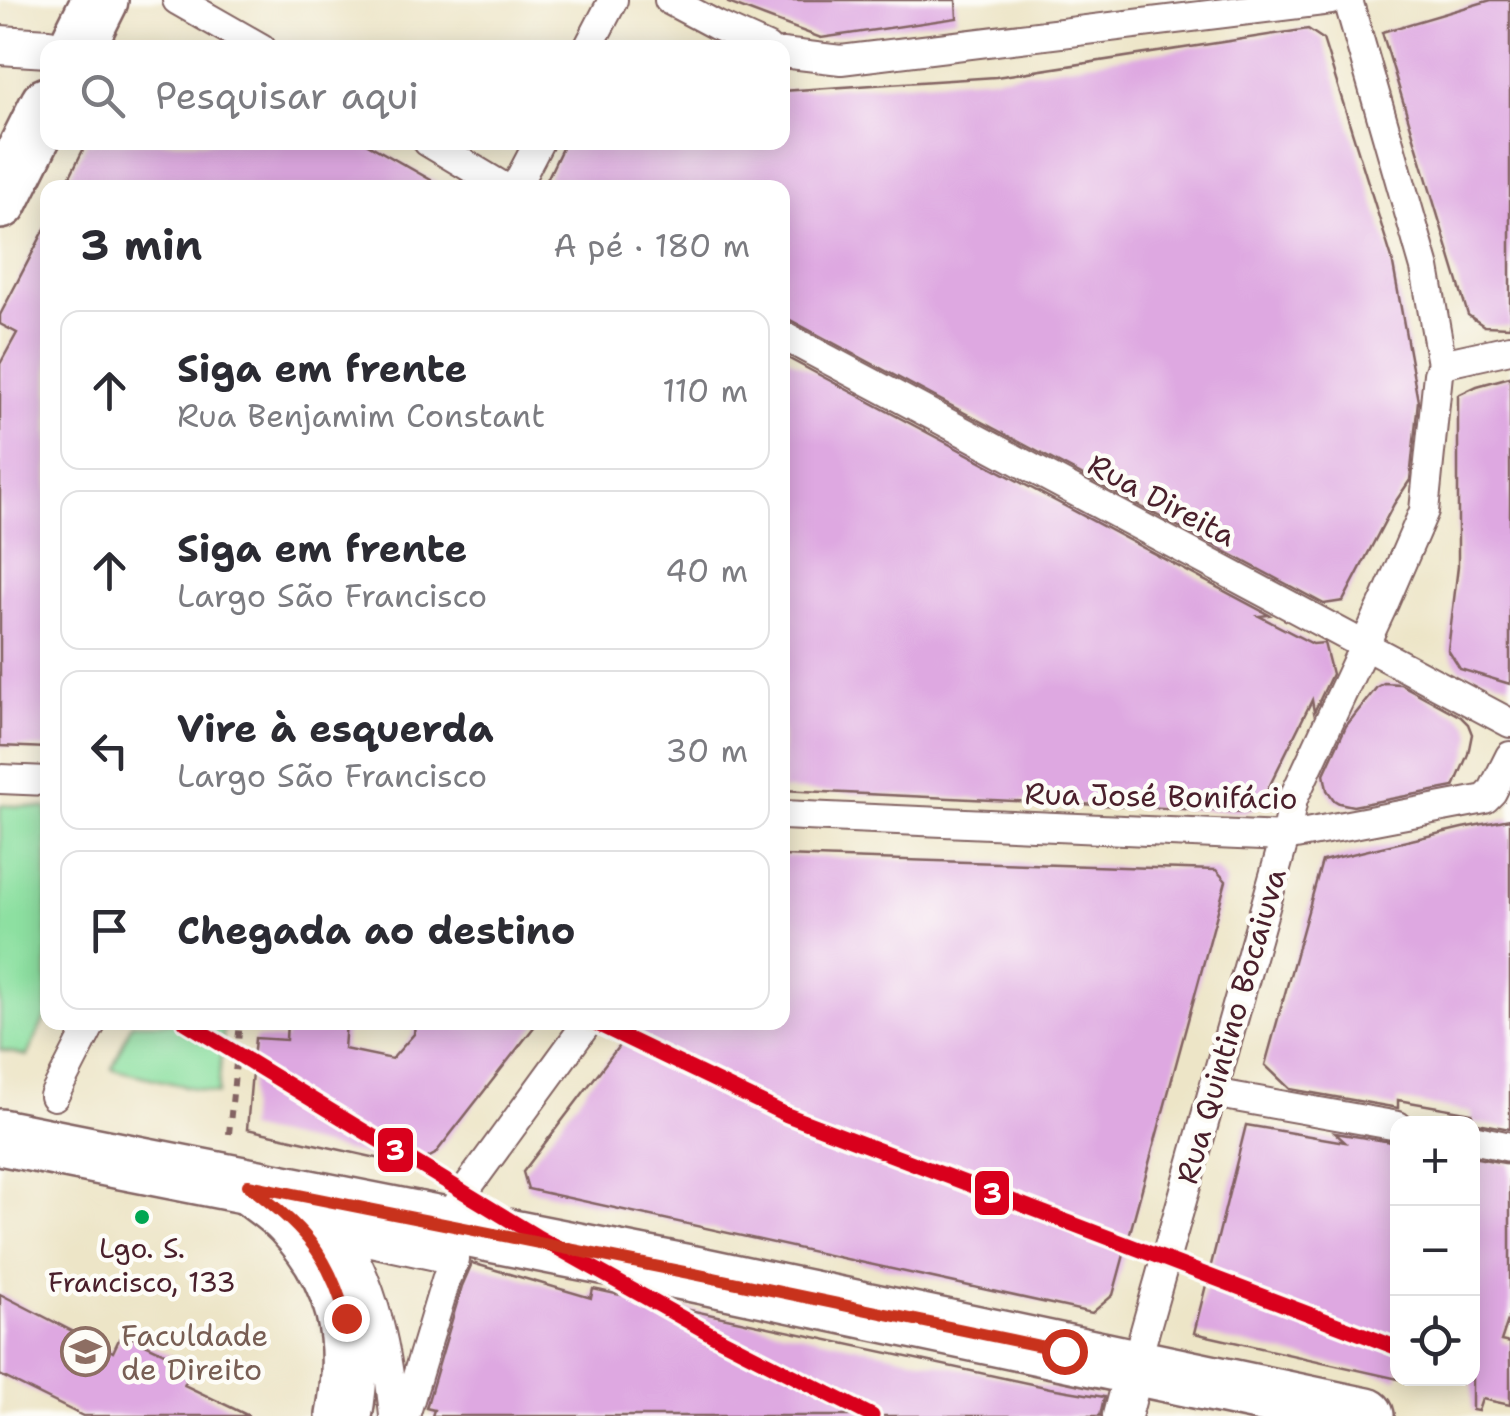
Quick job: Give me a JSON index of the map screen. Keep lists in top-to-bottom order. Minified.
{"streets":{"street":["Rua Direita","Rua José Bonifácio","Rua Quintino Bocaiuva"]},"crossings":[["Rua Direita","Rua Quintino Bocaiuva"],["Rua José Bonifácio","Rua Quintino Bocaiuva"]],"places":{"other":["Lgo. S. Francisco, 133"],"school or university":["Faculdade de Direito"]},"lines":["metro line 3"],"page":{"search":"Pesquisar aqui","heading":["3 min","A pé · 180 m"],"list":[["Siga em frente","Rua Benjamim Constant","110 m"],["Siga em frente","Largo São Francisco","40 m"],["Vire à esquerda","Largo São Francisco","30 m"],"Chegada ao destino"],"map_buttons":["+","−"]}}
